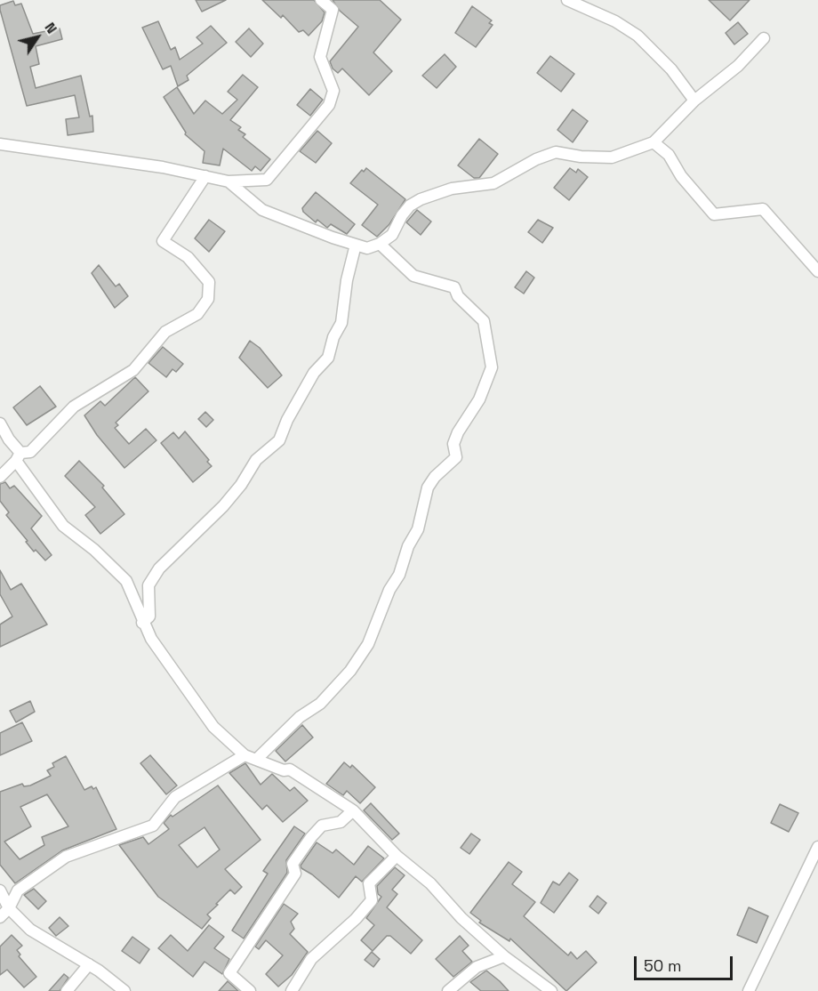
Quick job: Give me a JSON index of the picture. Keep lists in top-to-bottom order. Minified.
{"scale_bar":"50 m","north":"top right"}
